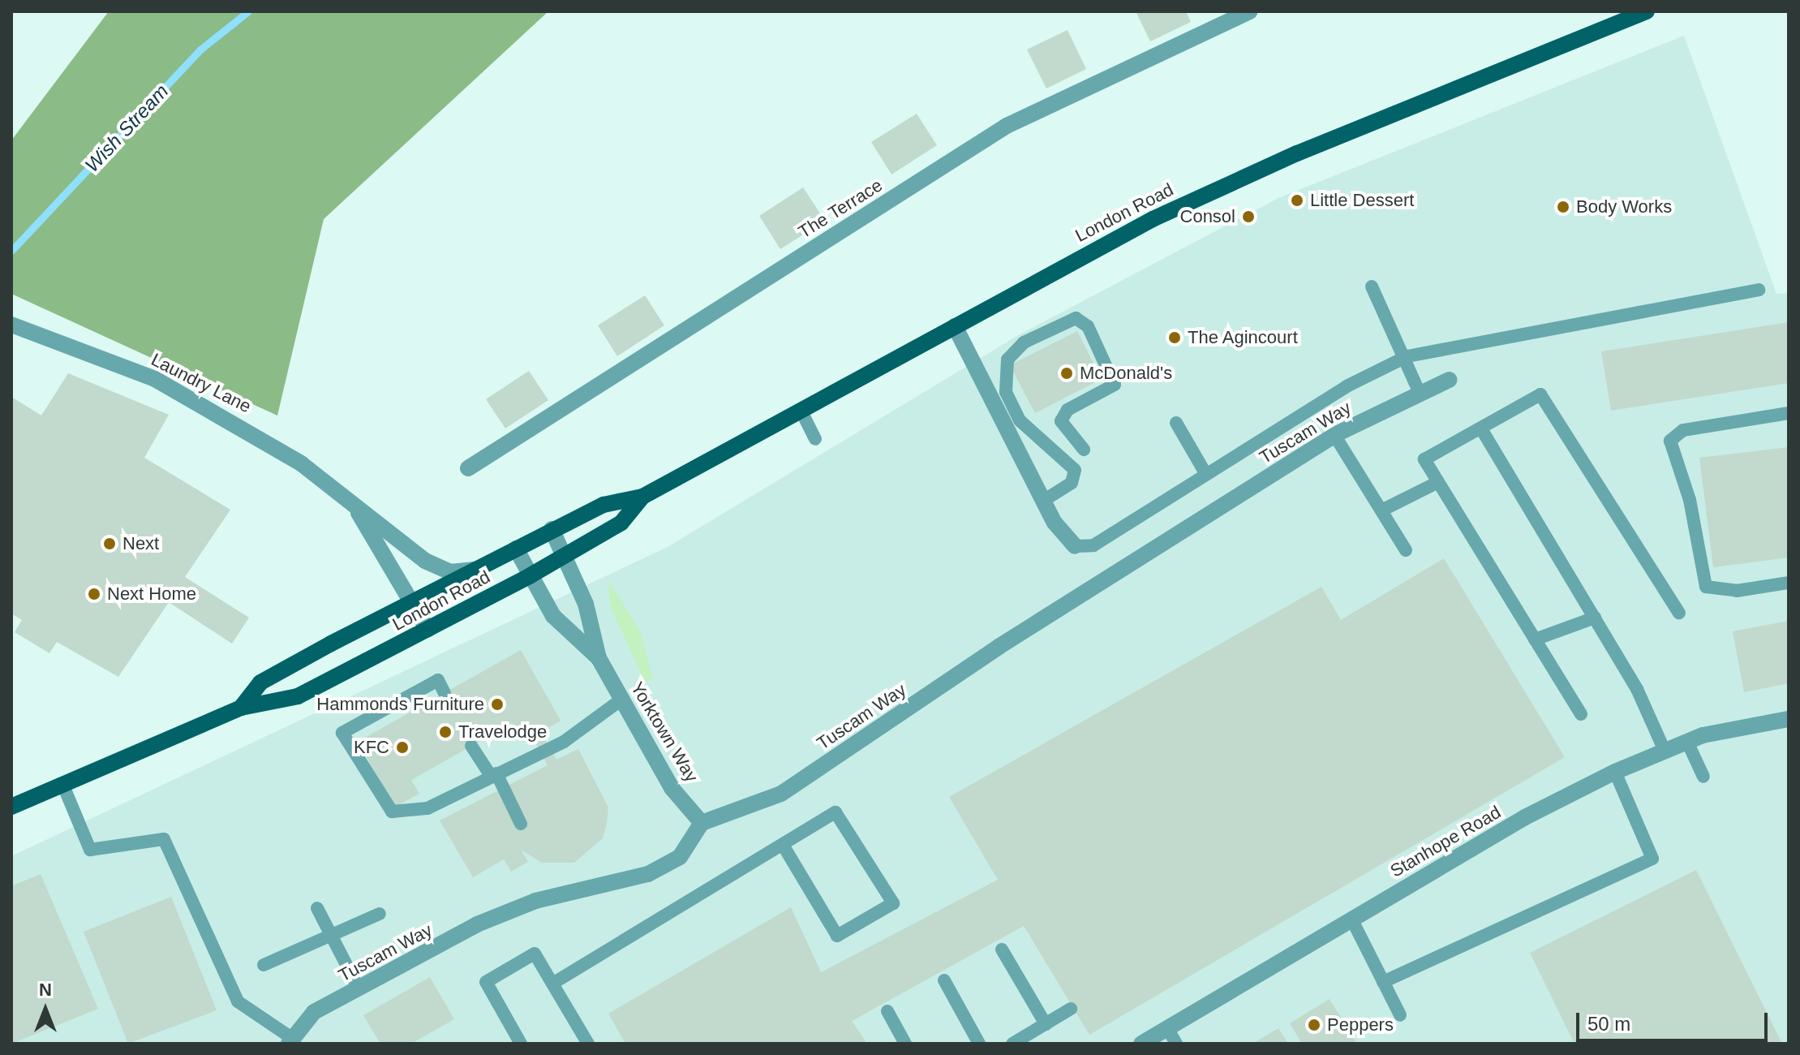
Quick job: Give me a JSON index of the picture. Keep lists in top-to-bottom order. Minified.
{"streets":{"main road":["London Road"],"street":["The Terrace","Laundry Lane","Tuscam Way","Yorktown Way","Stanhope Road"]},"crossings":[["London Road","Laundry Lane"],["London Road","Yorktown Way"],["Tuscam Way","Yorktown Way"]],"water":["Wish Stream"],"places":["Little Dessert","Body Works","Consol","The Agincourt","McDonald's","Next","Next Home","Hammonds Furniture","Travelodge","KFC","Peppers"],"scale_bar":"50 m","north":"top"}
